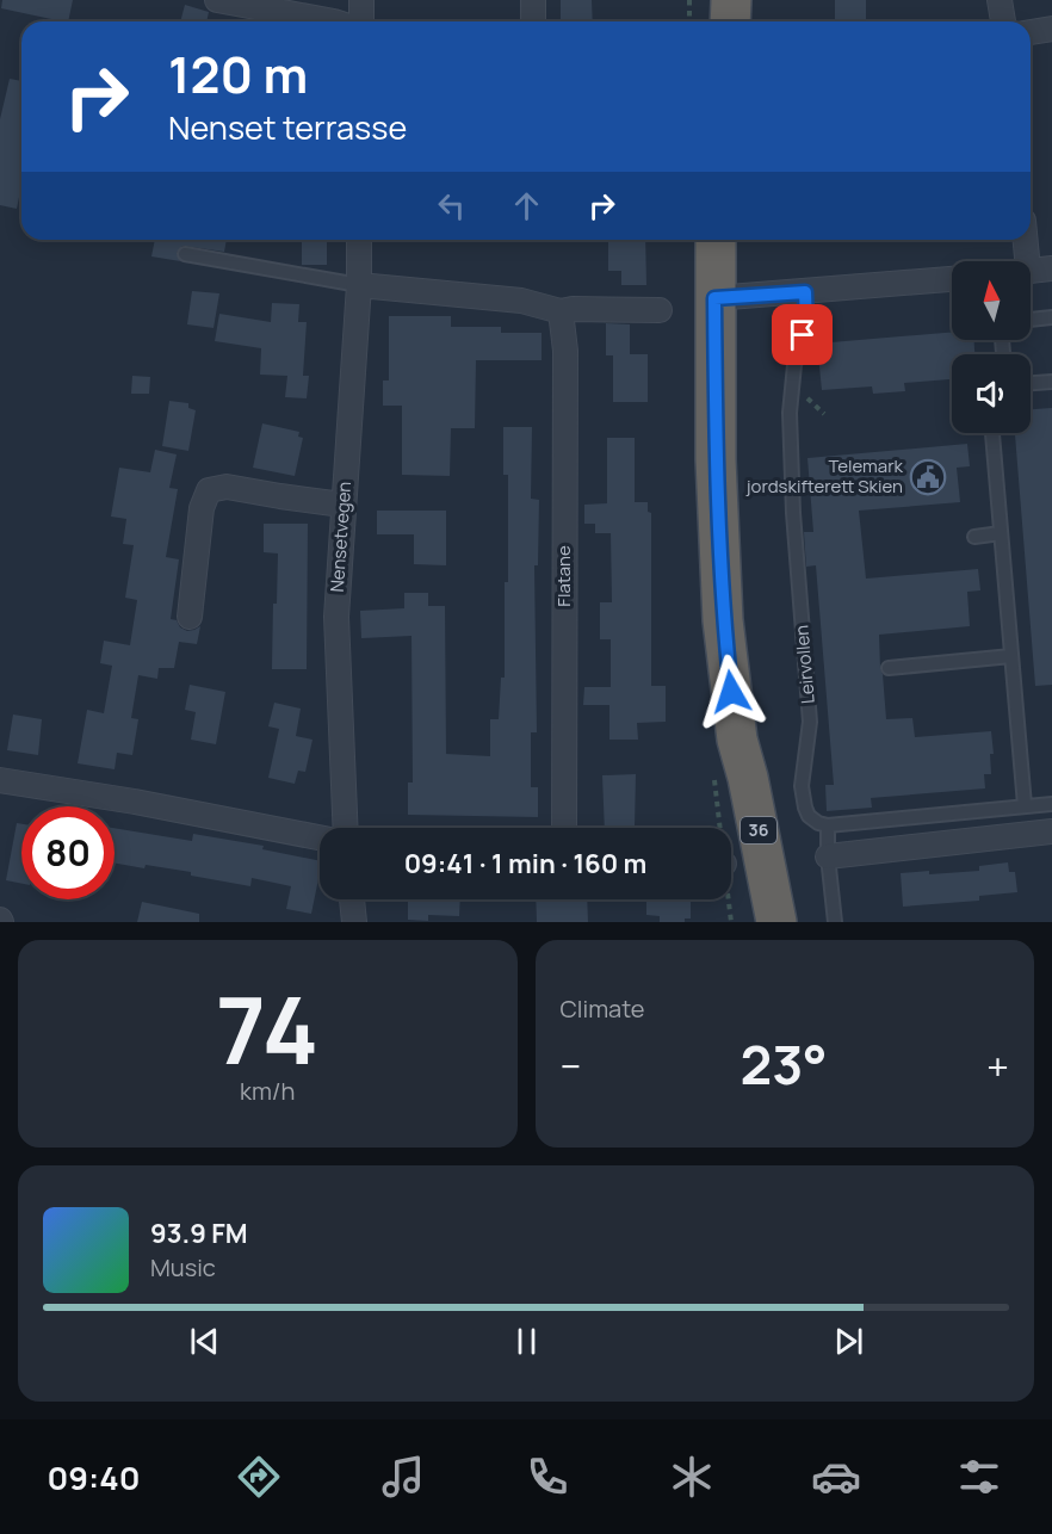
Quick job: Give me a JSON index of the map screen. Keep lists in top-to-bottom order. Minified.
{"streets":{"highway":["36"],"street":["Nensetvegen","Flatane"],"lane":["Leirvollen"]},"places":{"public building":["Telemark jordskifterett Skien"]},"north":"top","page":{"turn":["120 m","Nenset terrasse"],"limit":"80","trip":"09:41 · 1 min · 160 m","tile":[["74","km/h"],"Climate"],"heat":["−","23°","+"],"song":["93.9 FM","Music"],"tabs":"09:40"}}
